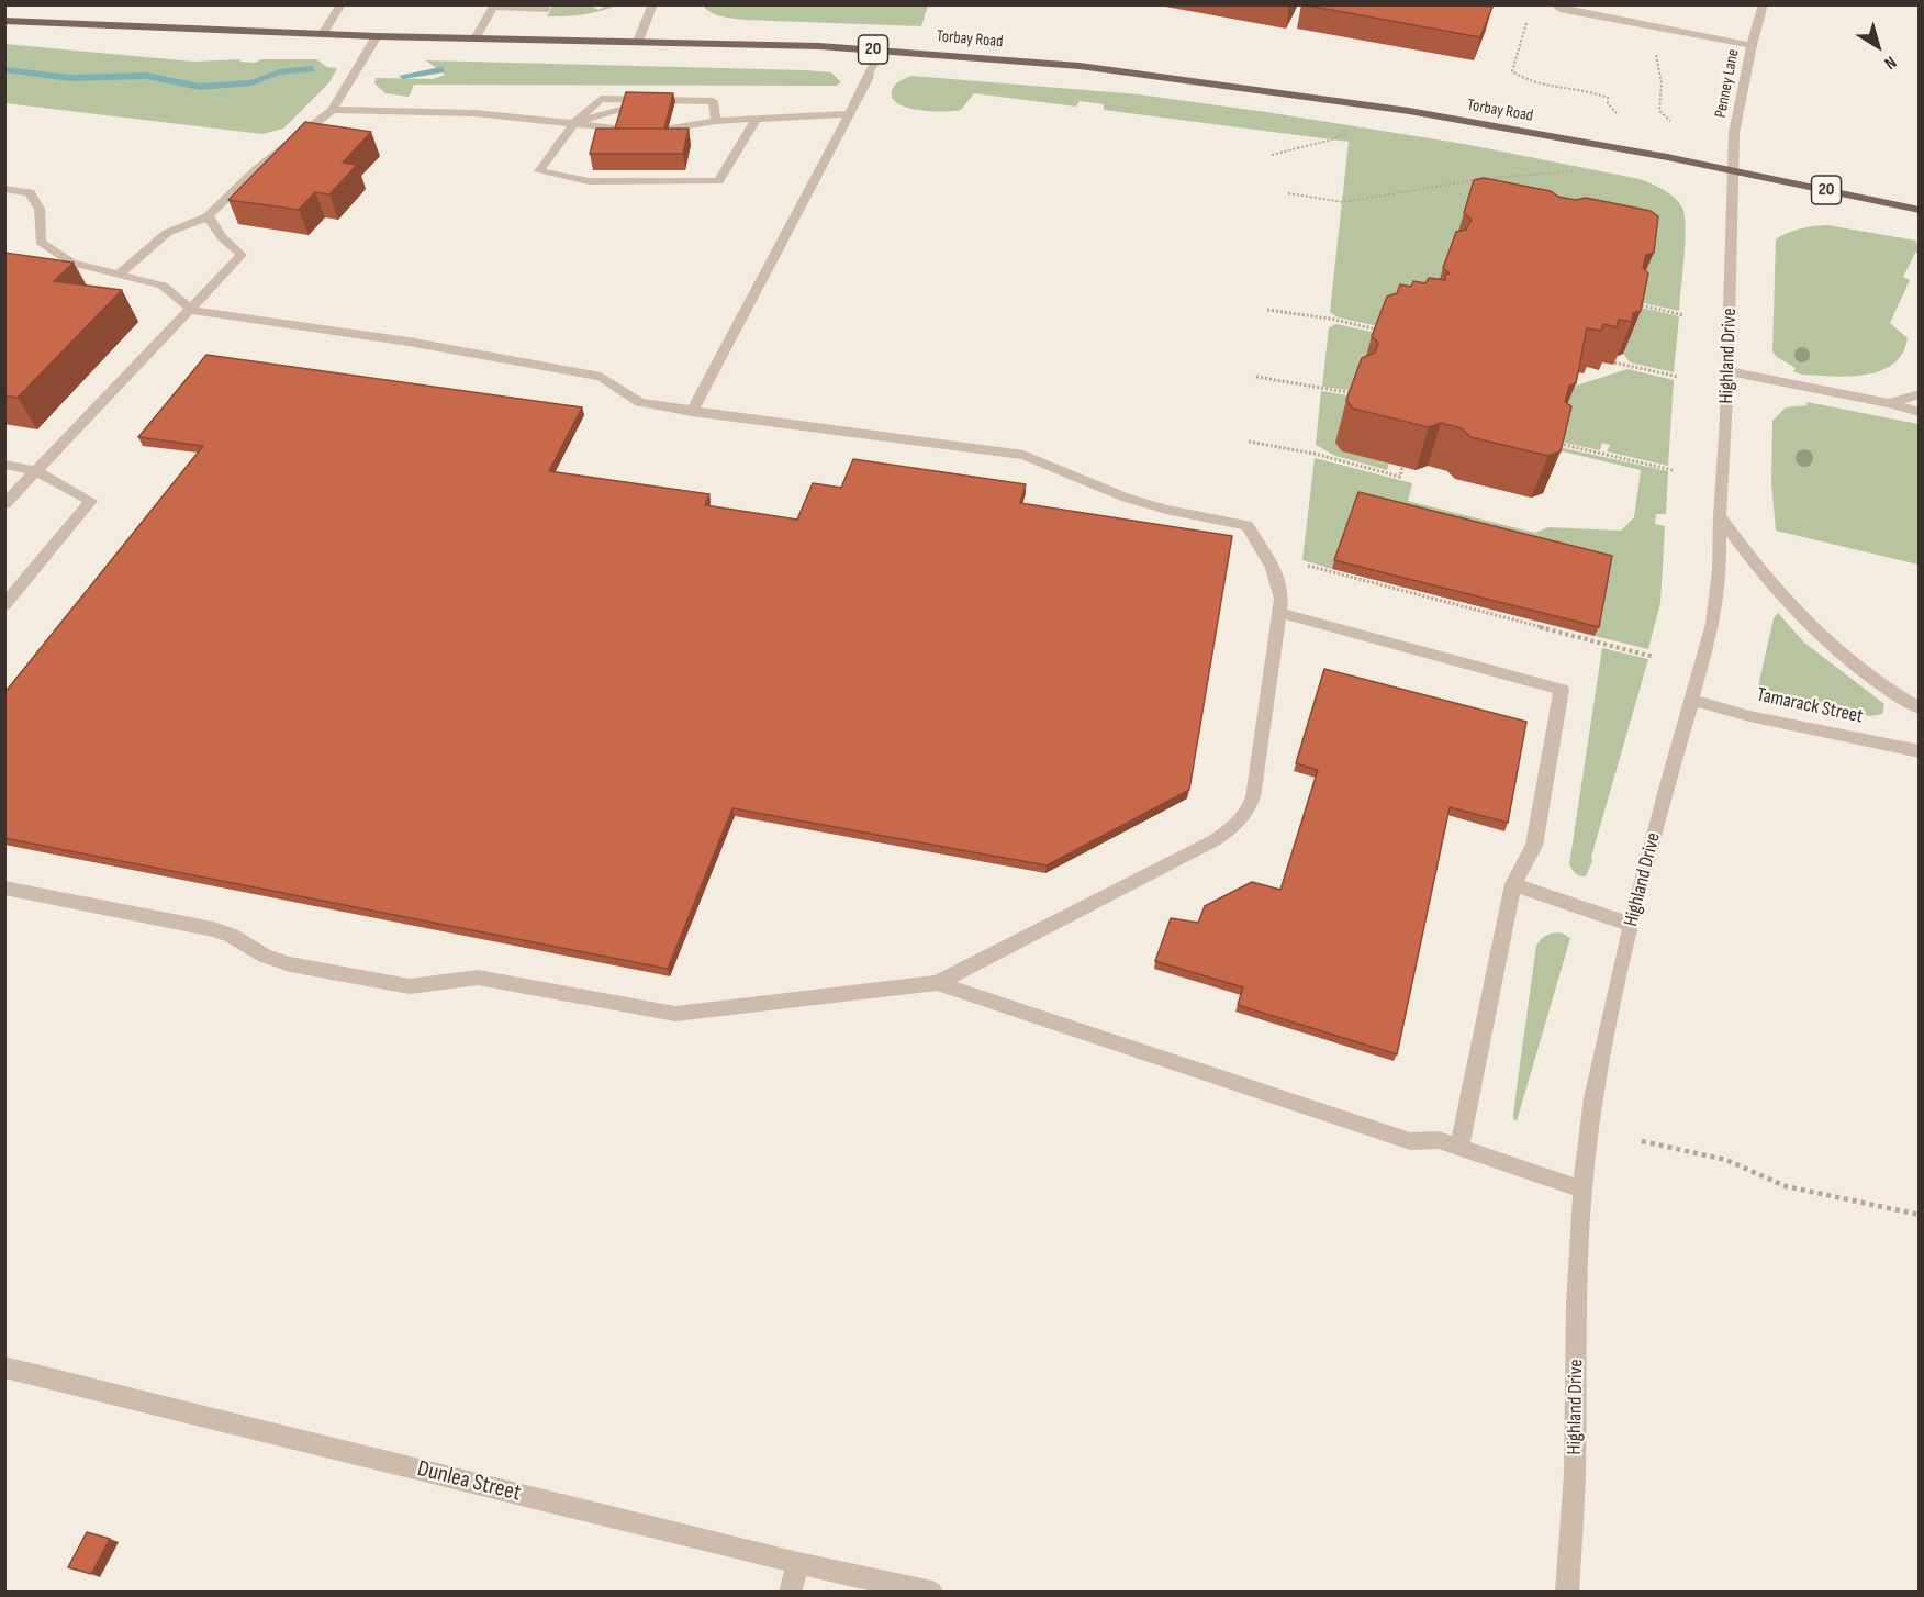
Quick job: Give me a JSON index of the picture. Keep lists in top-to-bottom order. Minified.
{"streets":{"main road":["Torbay Road","20"],"street":["Penney Lane","Highland Drive","Tamarack Street","Dunlea Street"]},"crossings":[["Torbay Road","Penney Lane"],["Torbay Road","Highland Drive"],["Penney Lane","Highland Drive"],["Highland Drive","Tamarack Street"]],"north":"bottom right"}
